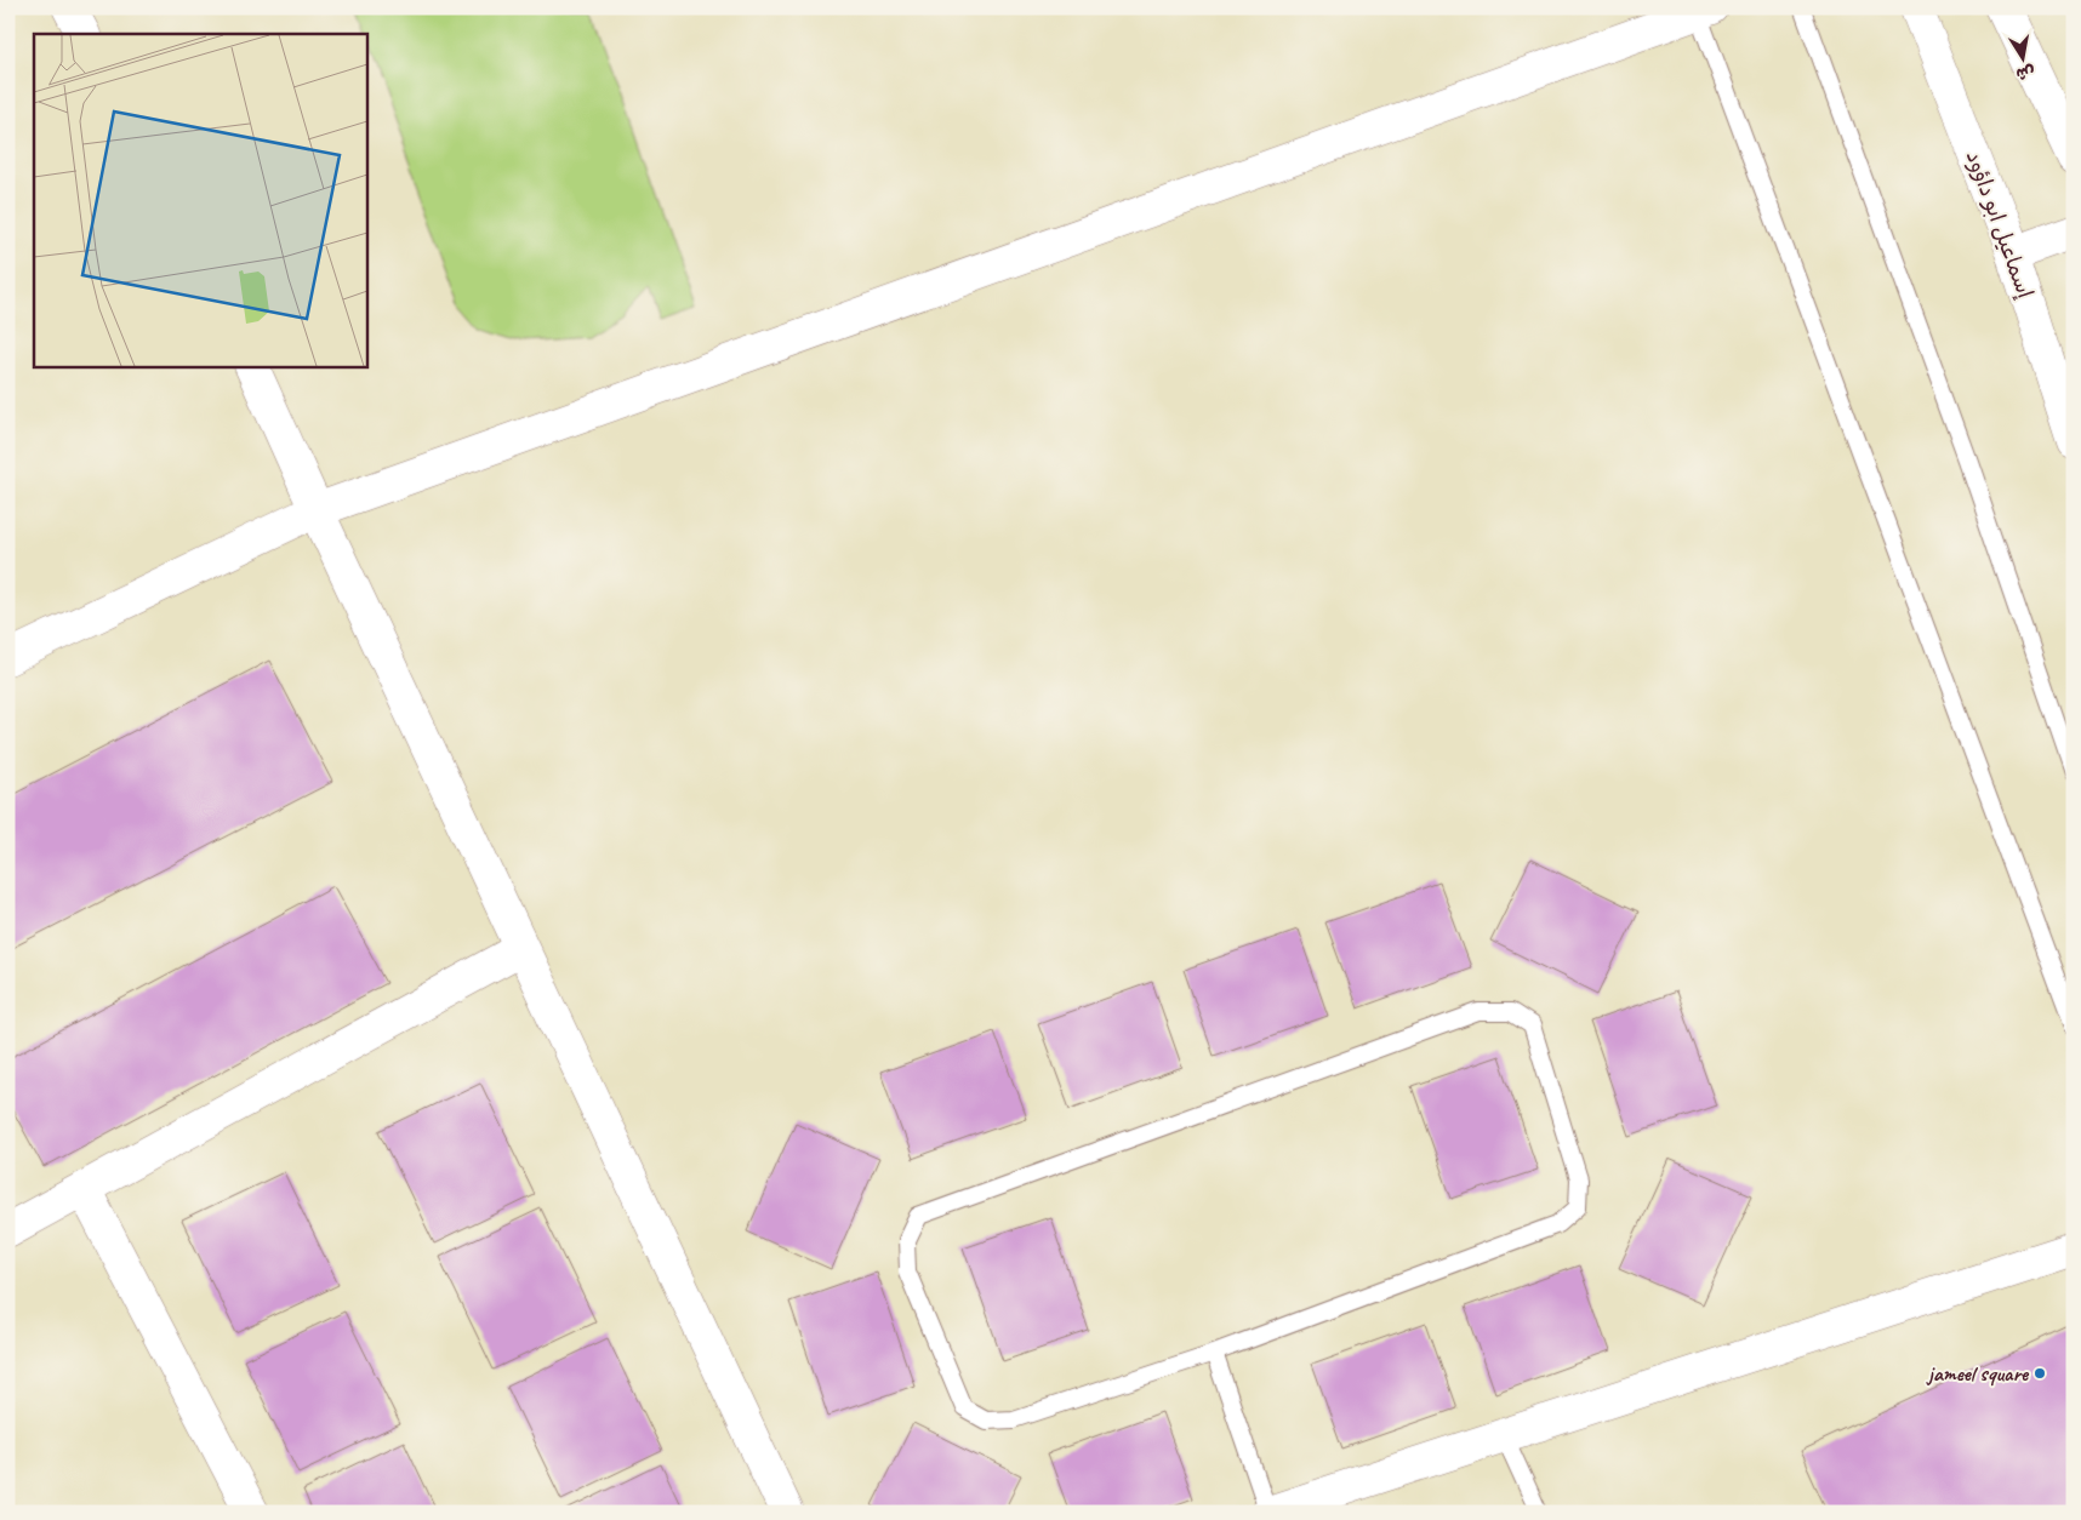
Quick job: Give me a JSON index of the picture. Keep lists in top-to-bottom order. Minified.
{"streets":{"street":["إسماعيل ابو داؤود"]},"places":["jameel square"],"north":"bottom"}
